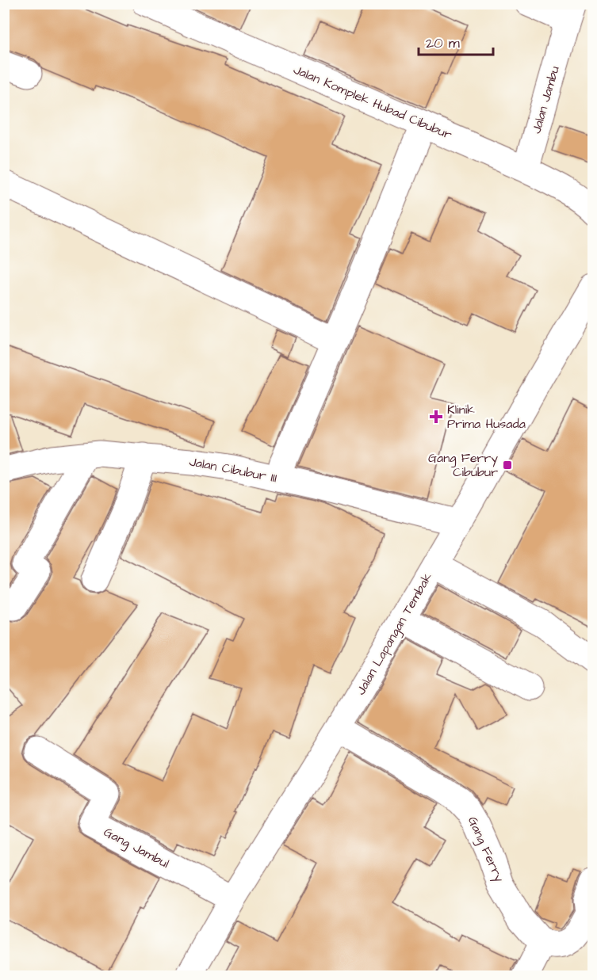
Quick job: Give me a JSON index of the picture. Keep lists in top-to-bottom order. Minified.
{"streets":{"street":["Jalan Jambu","Jalan Komplek Hubad Cibubur","Jalan Cibubur III","Jalan Lapangan Tembak","Gang Jambul","Gang Ferry"]},"crossings":[["Jalan Jambu","Jalan Komplek Hubad Cibubur"],["Jalan Cibubur III","Jalan Lapangan Tembak"],["Jalan Lapangan Tembak","Gang Jambul"],["Jalan Lapangan Tembak","Gang Ferry"]],"places":{"health":["Klinik Prima Husada"],"transit":["Gang Ferry Cibubur"]},"scale_bar":"20 m"}
